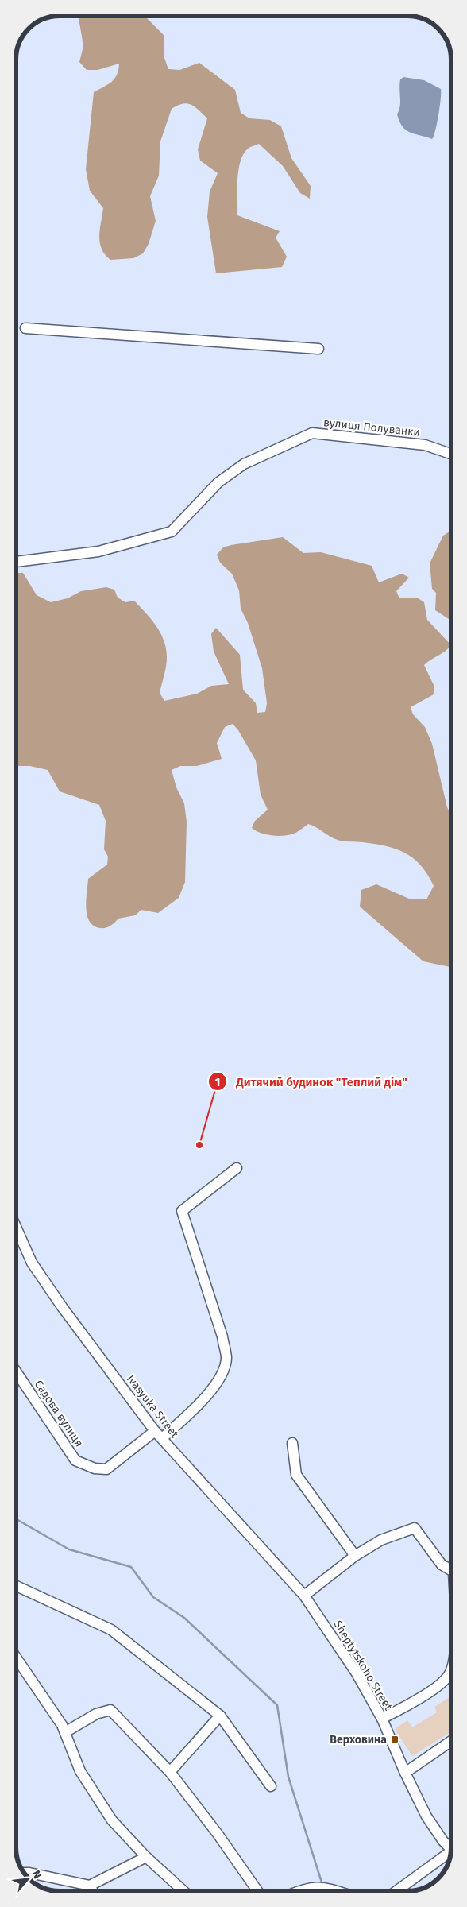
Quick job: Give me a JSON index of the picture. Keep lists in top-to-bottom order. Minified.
{"streets":{"street":["вулиця Полуванки","Ivasyuka Street","Садова вулиця","Sheptytskoho Street"]},"crossings":[["Ivasyuka Street","Садова вулиця"],["Ivasyuka Street","Sheptytskoho Street"]],"places":{"other":["Дитячий будинок \"Теплий дім\""],"transit":["Верховина"]},"north":"top right"}
